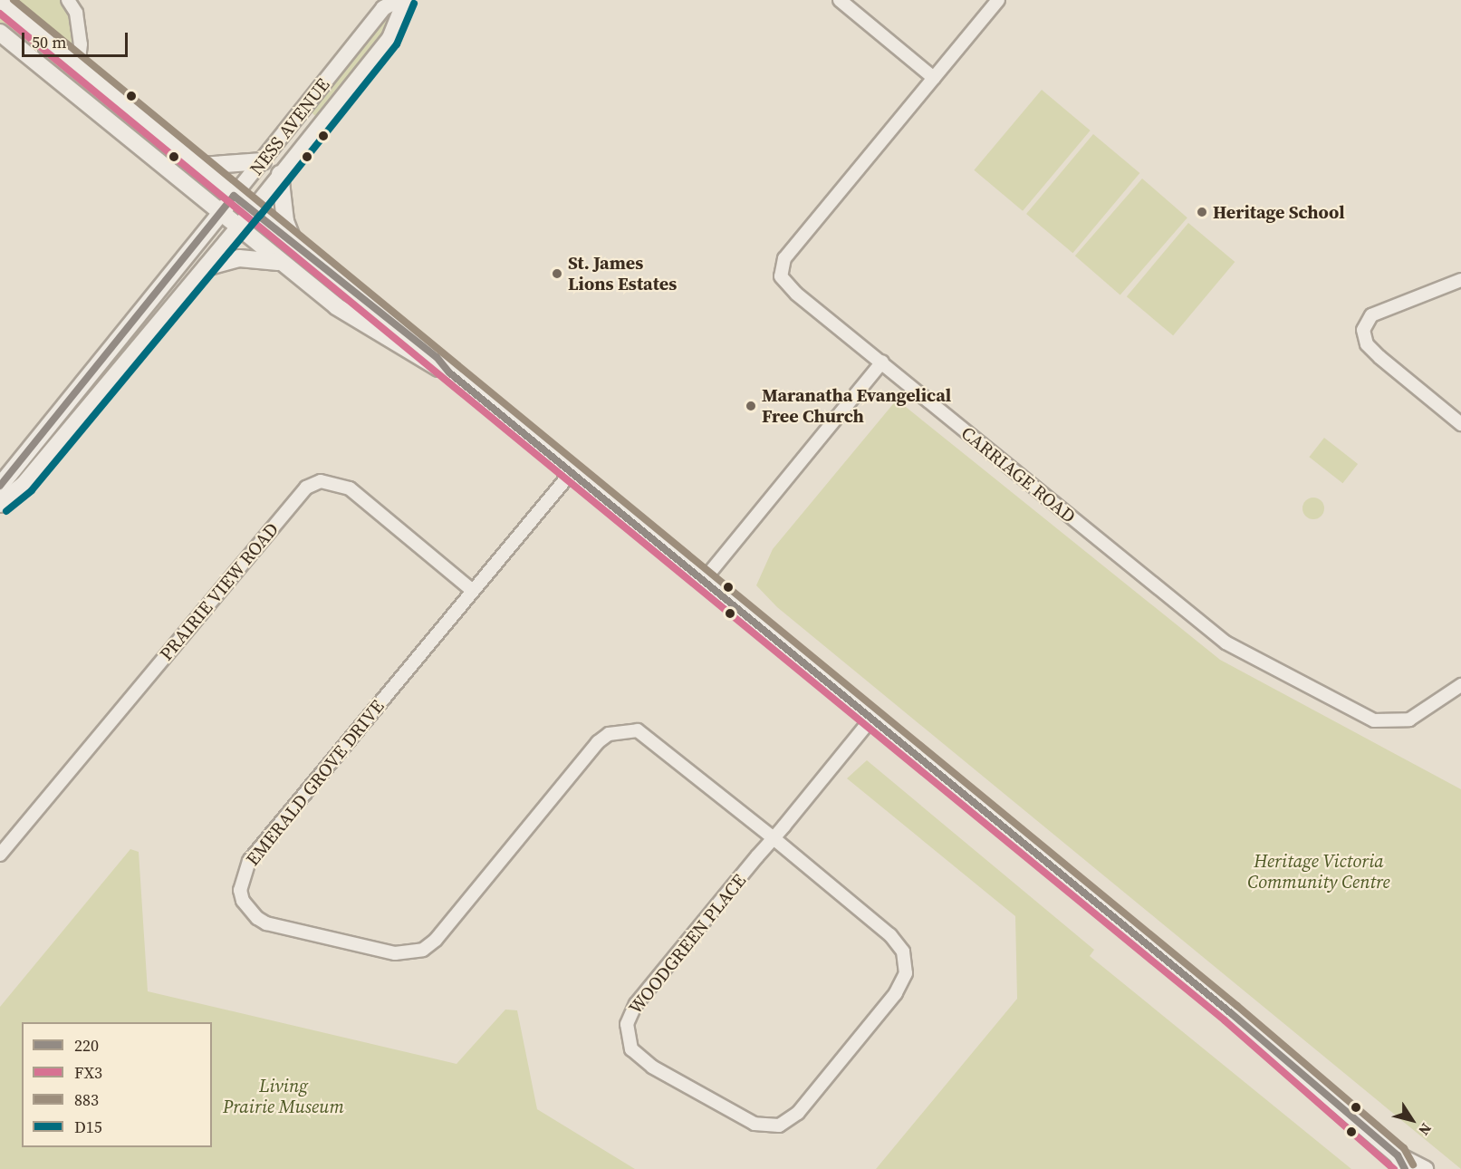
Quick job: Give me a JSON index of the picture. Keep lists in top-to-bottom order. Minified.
{"streets":{"main road":["NESS AVENUE"],"street":["CARRIAGE ROAD","PRAIRIE VIEW ROAD","EMERALD GROVE DRIVE","WOODGREEN PLACE"]},"crossings":[["PRAIRIE VIEW ROAD","EMERALD GROVE DRIVE"],["EMERALD GROVE DRIVE","WOODGREEN PLACE"]],"parks":["Heritage Victoria Community Centre","Living Prairie Museum"],"places":["Heritage School","St. James Lions Estates","Maranatha Evangelical Free Church"],"lines":["transit line 883","transit line D15","transit line FX3","transit line 220"],"legend":["220","FX3","883","D15"],"scale_bar":"50 m","north":"bottom right"}
